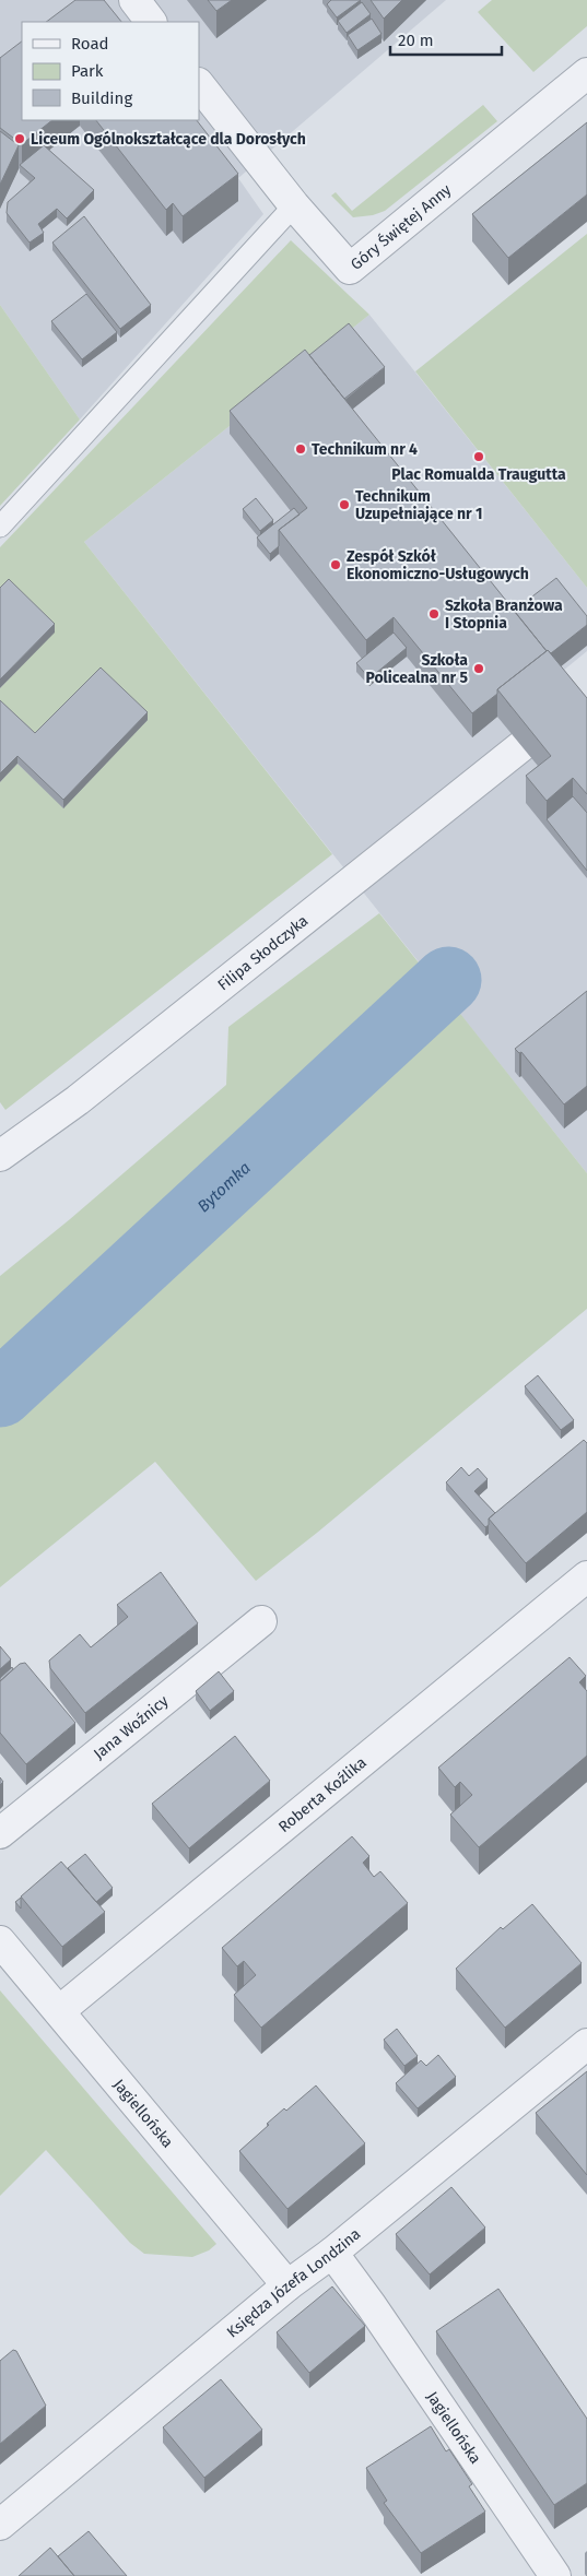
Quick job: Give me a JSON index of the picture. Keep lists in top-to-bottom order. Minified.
{"streets":{"street":["Góry Świętej Anny","Filipa Słodczyka","Jana Woźnicy","Roberta Koźlika","Jagiellońska","Księdza Józefa Londzina"]},"crossings":[["Roberta Koźlika","Jagiellońska"],["Jagiellońska","Księdza Józefa Londzina"]],"water":["Bytomka"],"places":["Liceum Ogólnokształcące dla Dorosłych","Technikum nr 4","Plac Romualda Traugutta","Technikum Uzupełniające nr 1","Zespół Szkół Ekonomiczno-Usługowych","Szkoła Branżowa I Stopnia","Szkoła Policealna nr 5"],"legend":["Road","Park","Building"],"scale_bar":"20 m"}
